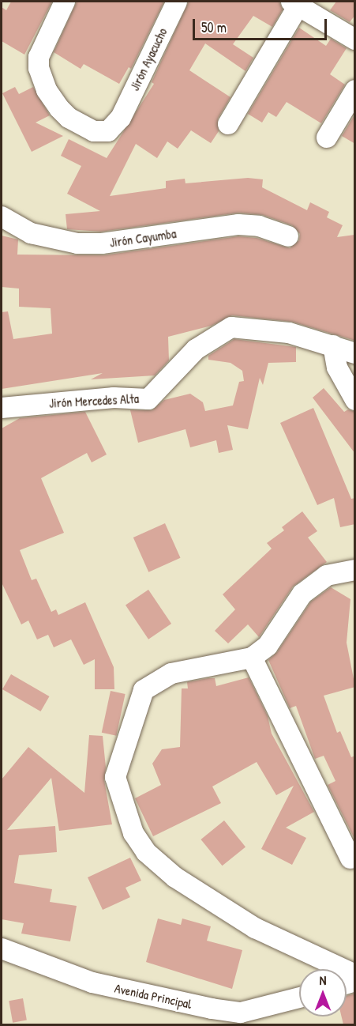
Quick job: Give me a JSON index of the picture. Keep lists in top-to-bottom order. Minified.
{"streets":{"street":["Jirón Ayacucho","Jirón Cayumba","Jirón Mercedes Alta","Avenida Principal"]},"scale_bar":"50 m","north":"top"}
